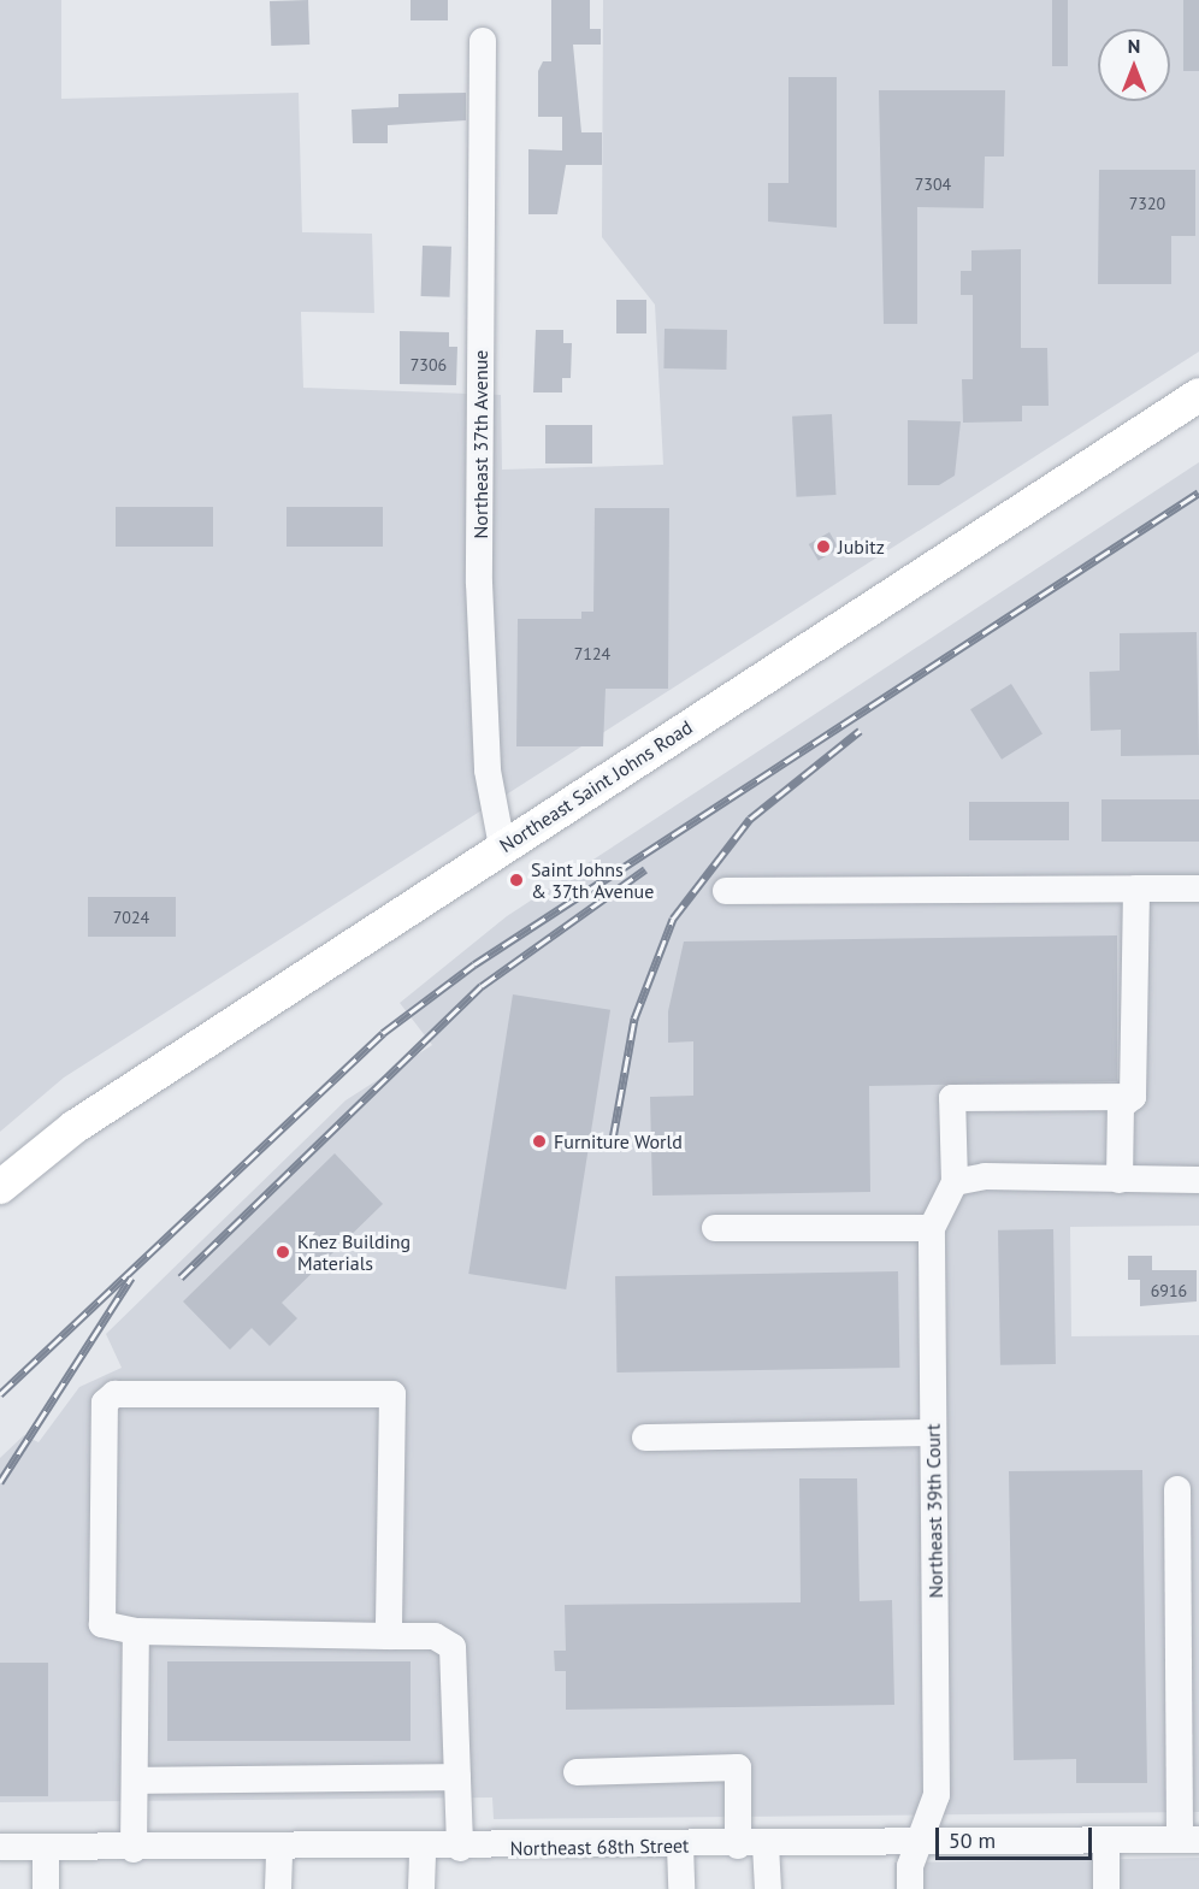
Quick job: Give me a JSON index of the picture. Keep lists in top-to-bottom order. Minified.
{"streets":{"main road":["Northeast Saint Johns Road"],"street":["Northeast 37th Avenue","Northeast 39th Court","Northeast 68th Street"]},"crossings":[["Northeast 37th Avenue","Northeast Saint Johns Road"],["Northeast 39th Court","Northeast 68th Street"]],"places":["Jubitz","Saint Johns & 37th Avenue","Furniture World","Knez Building Materials"],"house_numbers":["7304","7320","7306","7124","7024","6916"],"scale_bar":"50 m","north":"top"}
